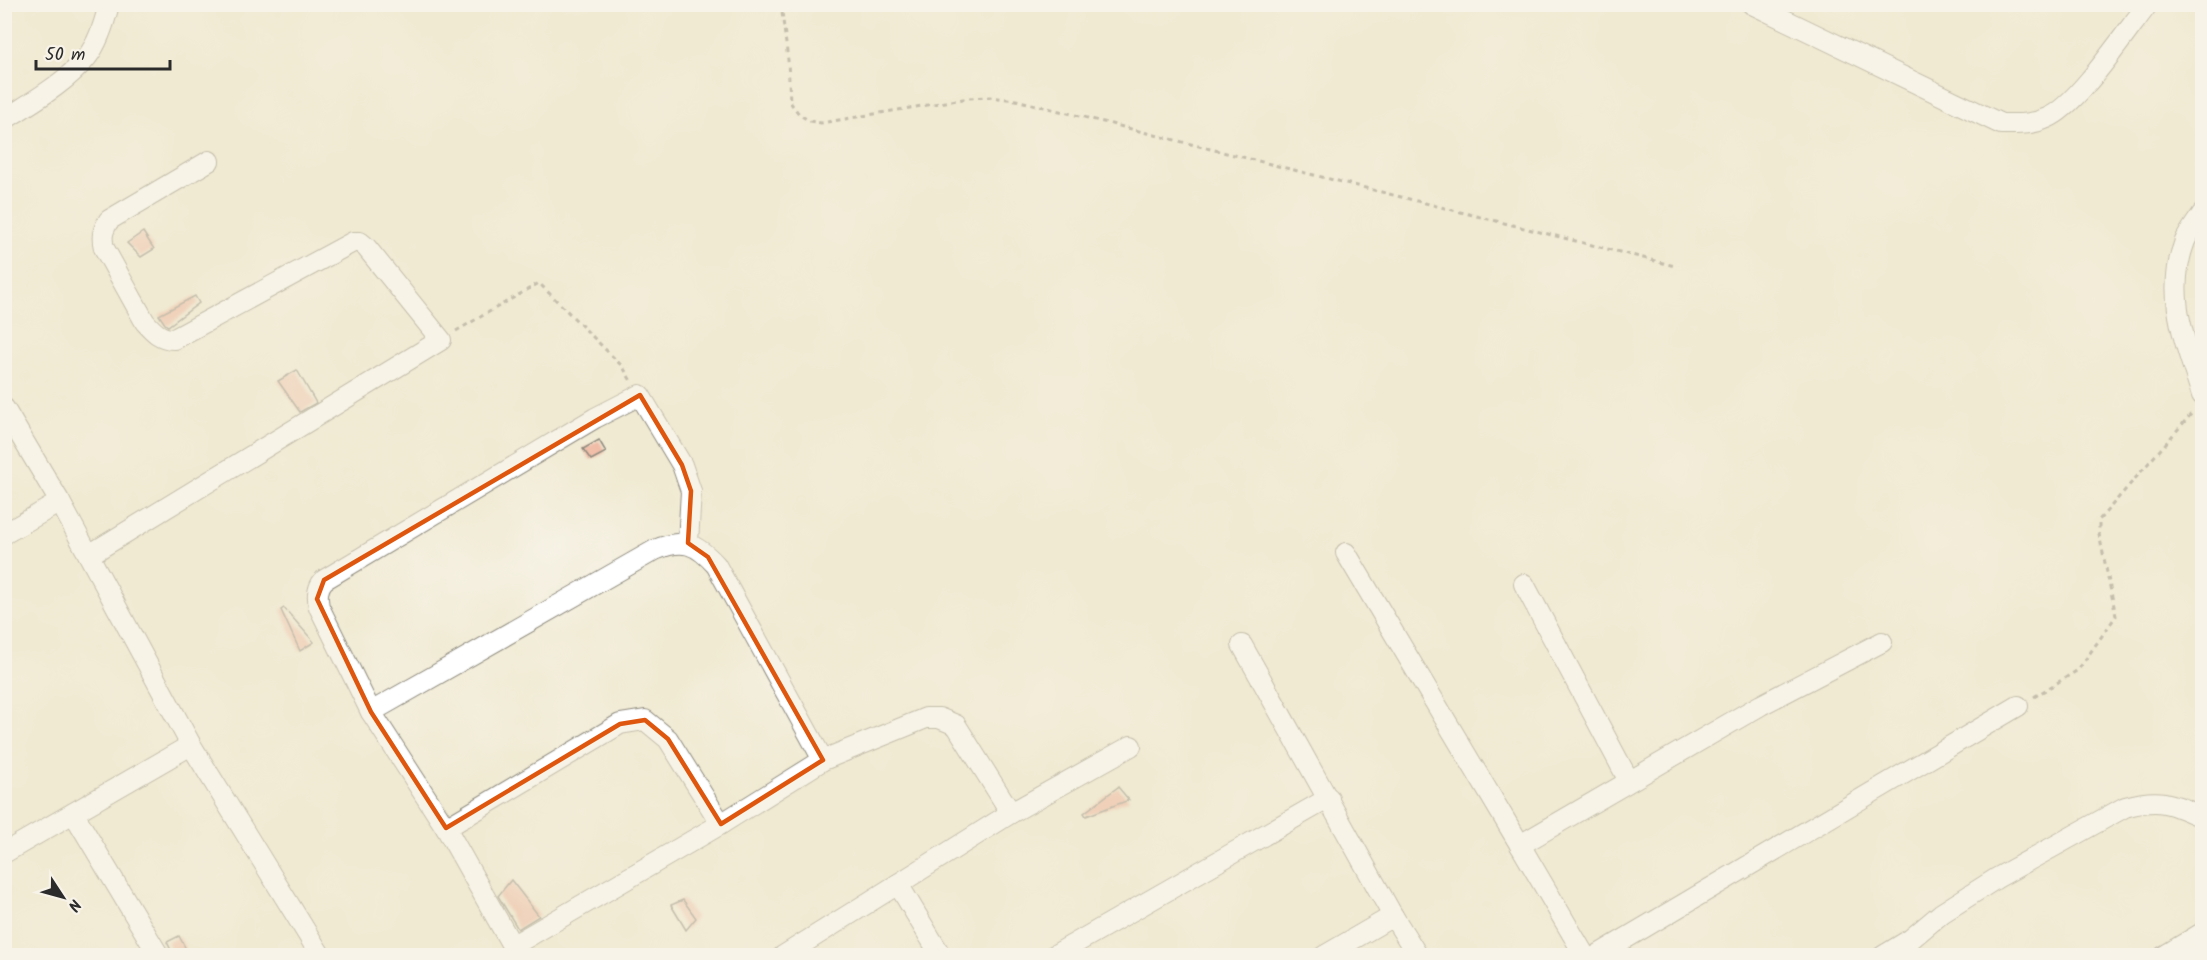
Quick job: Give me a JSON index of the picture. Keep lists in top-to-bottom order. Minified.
{"scale_bar":"50 m","north":"bottom right"}
